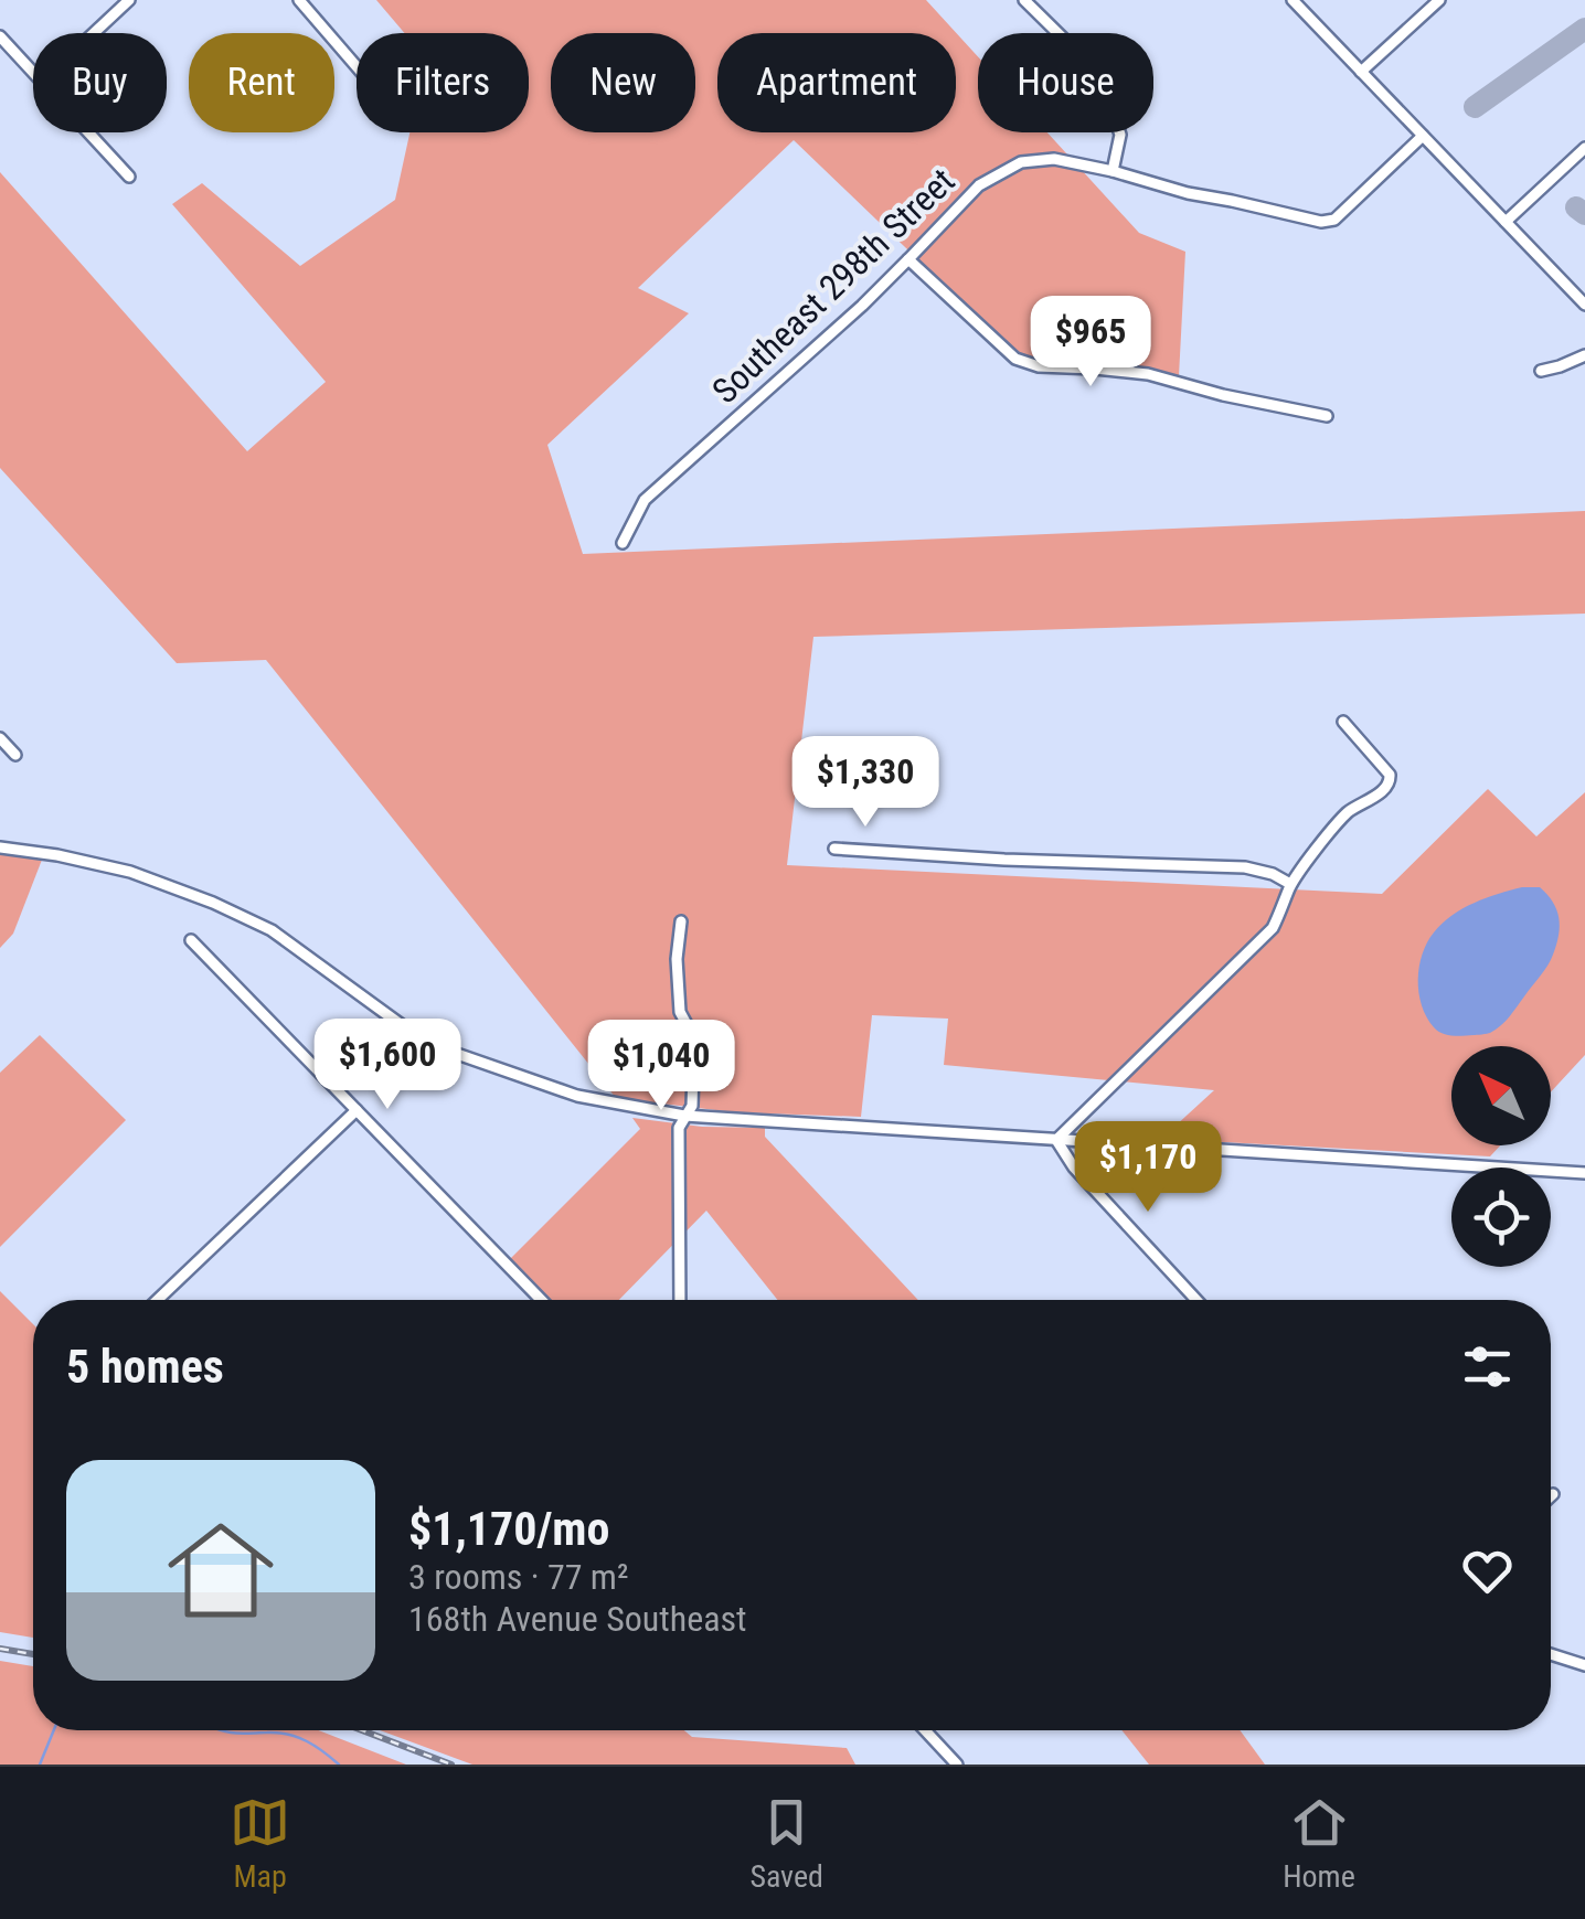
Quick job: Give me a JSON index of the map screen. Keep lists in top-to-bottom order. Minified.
{"streets":{"street":["Southeast 298th Street"]},"north":"top left","page":{"chip":["Buy","Rent","Filters","New","Apartment","House"],"price":["$965","$1,330","$1,600","$1,040","$1,170"],"heading":"5 homes","list":[{"name":"$1,170/mo","note":"3 rooms · 77 m² · 168th Avenue Southeast"}],"tabs":["Map","Saved","Home"]}}
